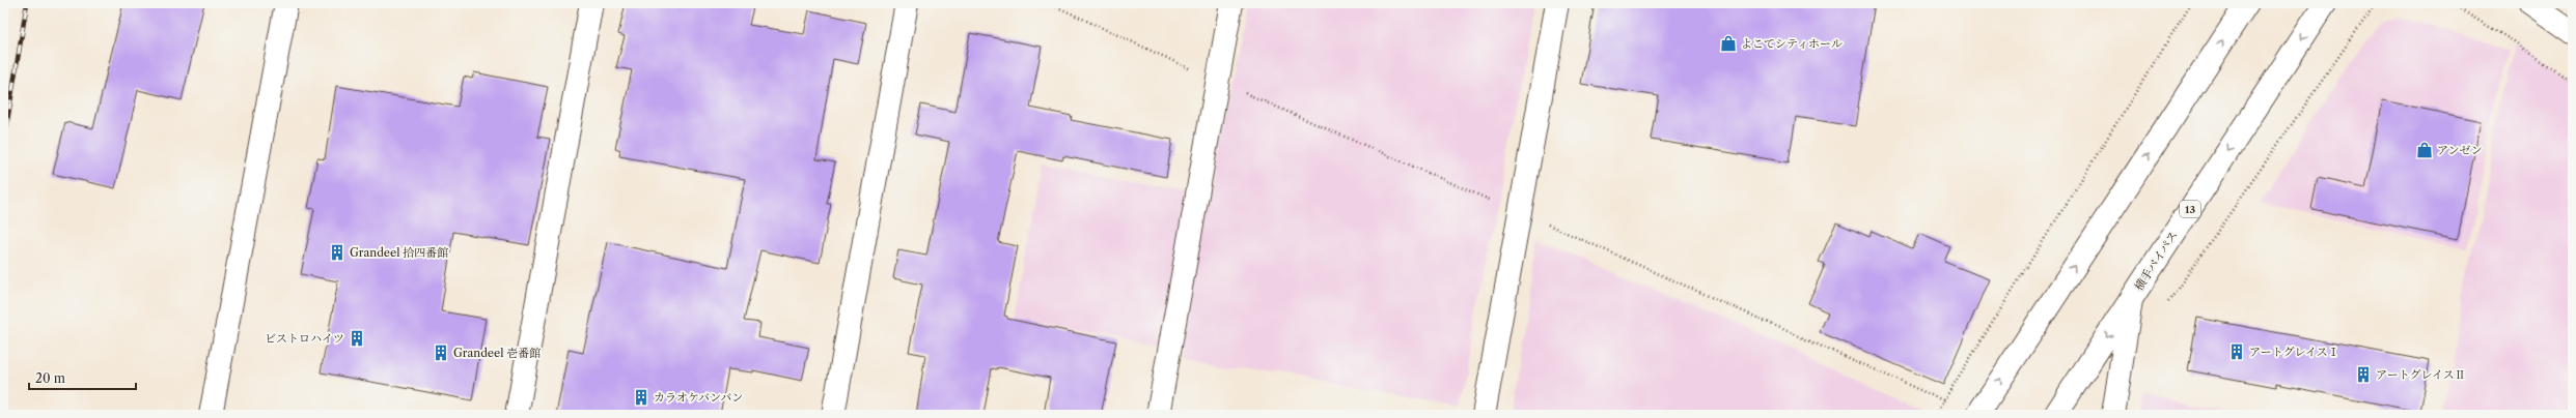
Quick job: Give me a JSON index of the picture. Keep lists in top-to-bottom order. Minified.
{"streets":{"main road":["13","横手バイパス"]},"places":{"shop":["よこてシティホール","アンゼン"],"building":["Grandeel 拾四番館","ビストロハイツ","アートグレイスⅠ","Grandeel 壱番館","アートグレイスⅡ","カラオケバンバン"]},"scale_bar":"20 m"}
